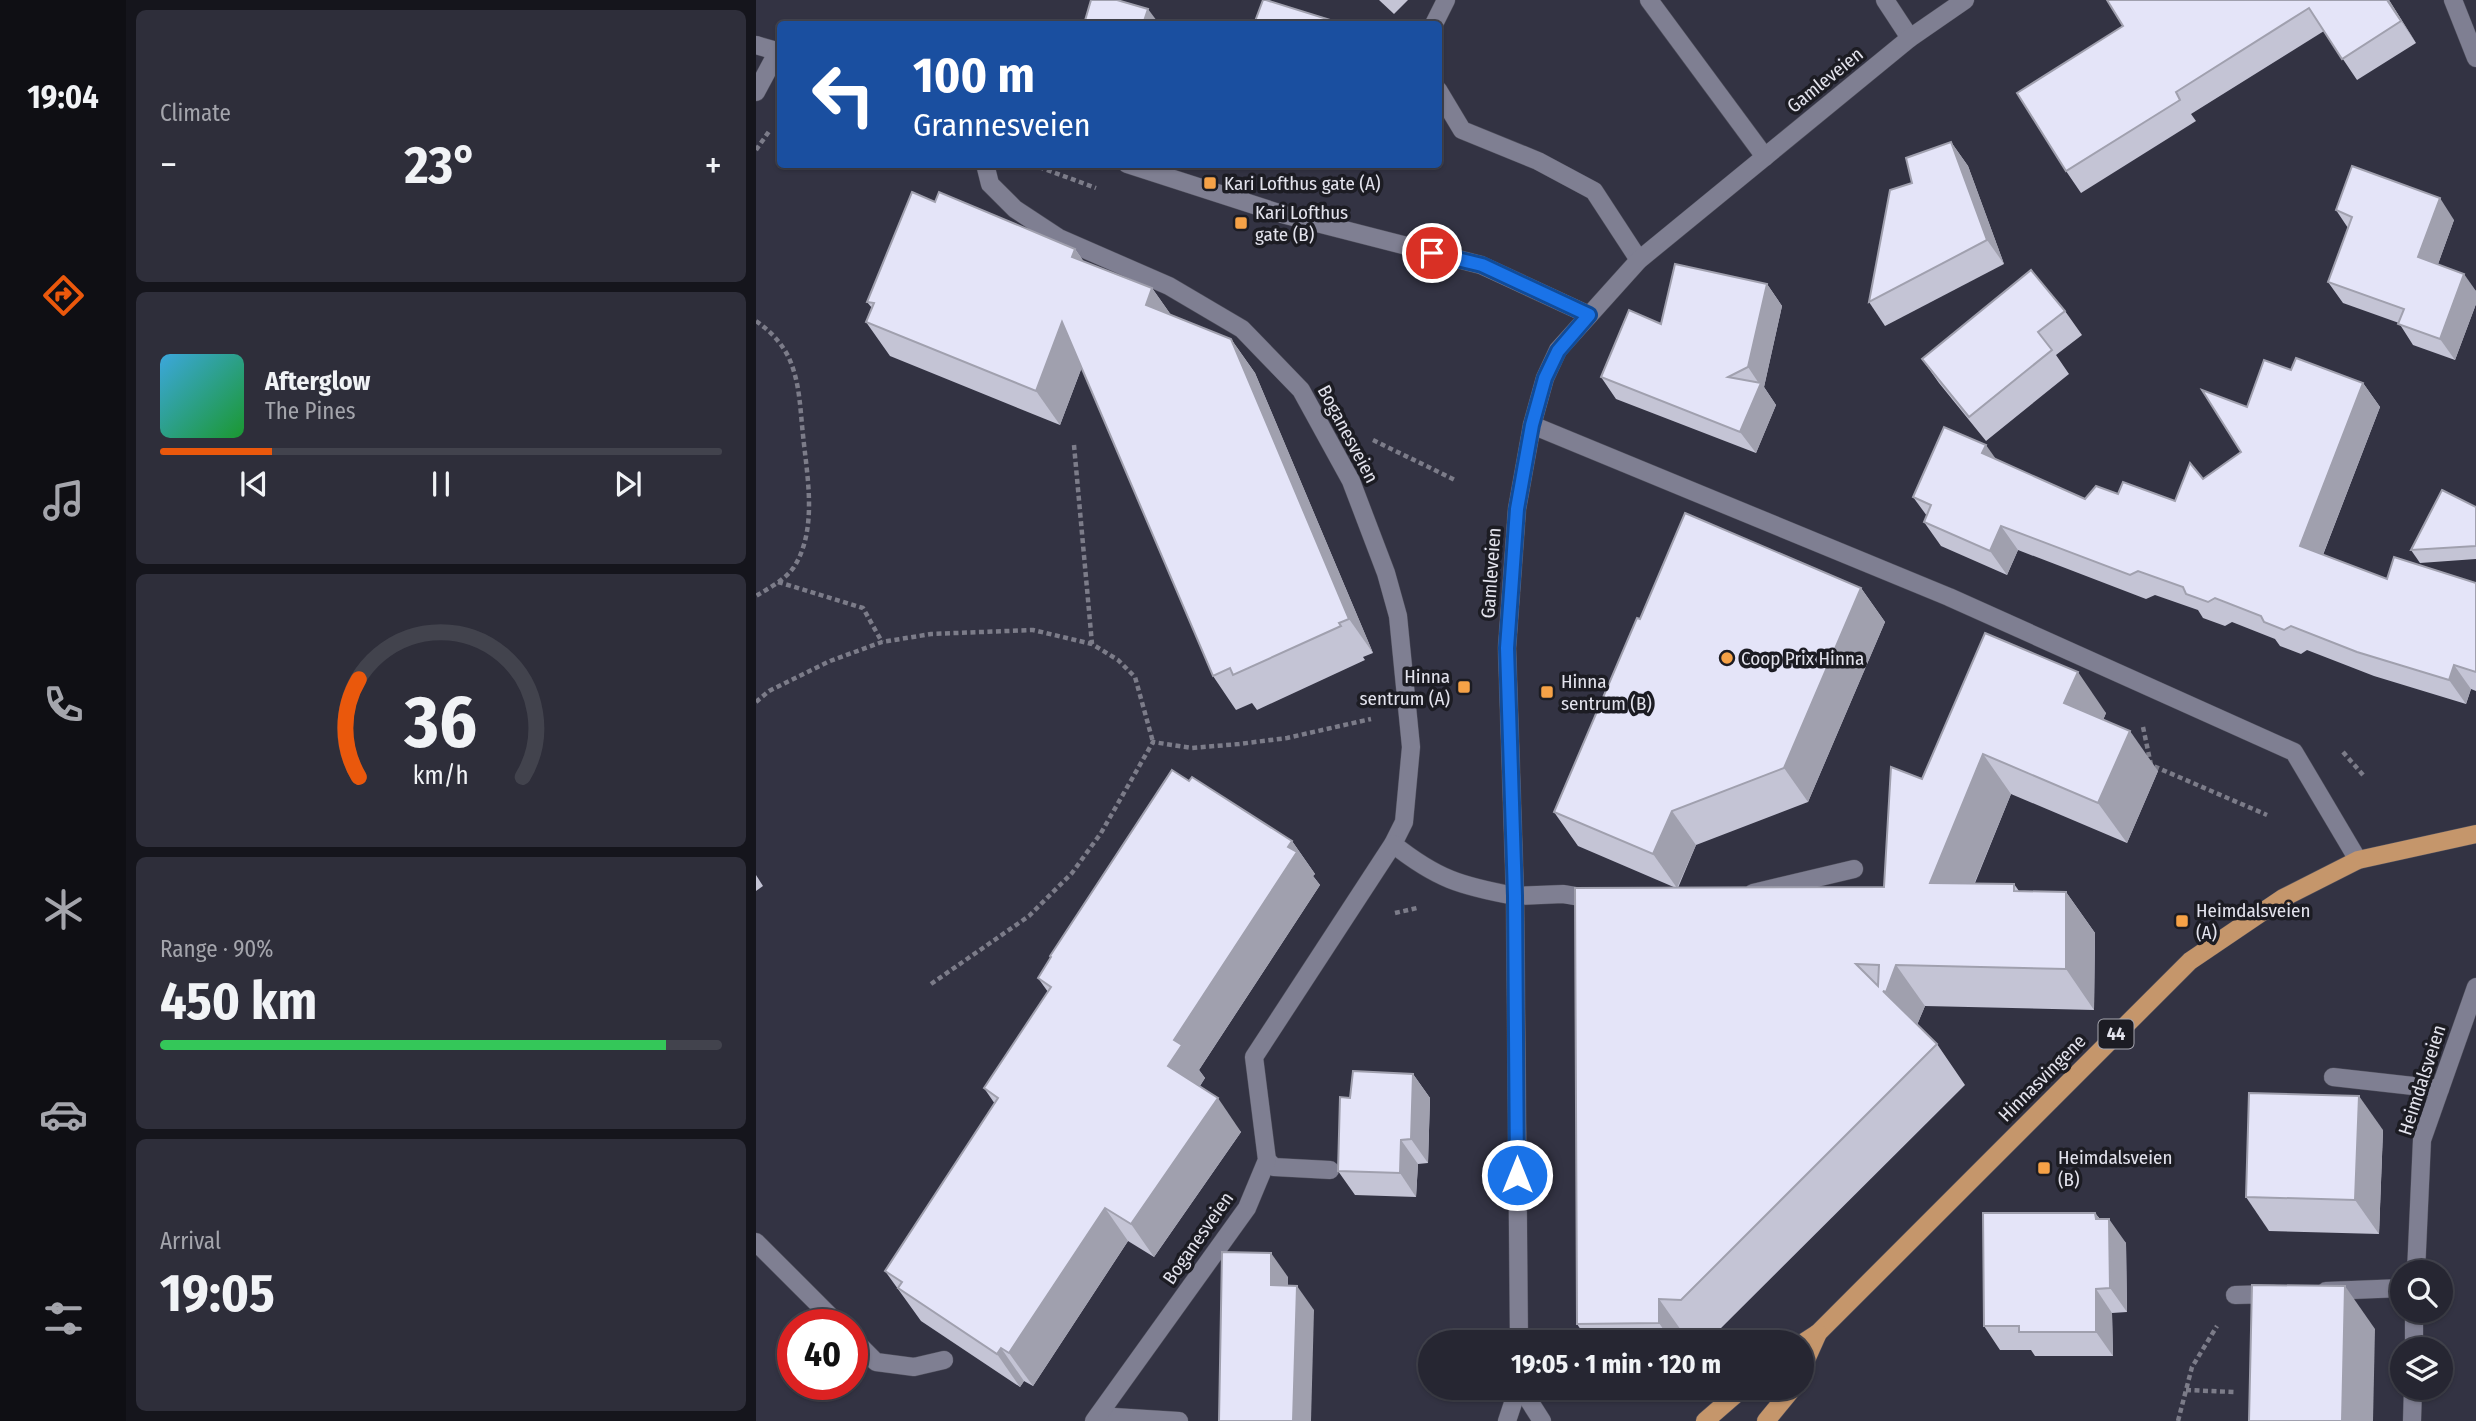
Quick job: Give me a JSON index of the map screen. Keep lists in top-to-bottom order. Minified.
{"streets":{"main road":["44","Hinnasvingene"],"street":["Gamleveien","Boganesveien","Heimdalsveien"]},"places":{"transit":["Kari Lofthus gate (A)","Kari Lofthus gate (B)","Hinna sentrum (A)","Hinna sentrum (B)","Heimdalsveien (A)","Heimdalsveien (B)"],"other":["Coop Prix Hinna"]},"page":{"tabs":"19:04","tile":["Climate",["Range · 90%","450 km"],["Arrival","19:05"]],"turn":["100 m","Grannesveien"],"heat":["−","23°","+"],"song":["Afterglow","The Pines"],"limit":"40","trip":"19:05 · 1 min · 120 m","gauge":["36","km/h"]}}
